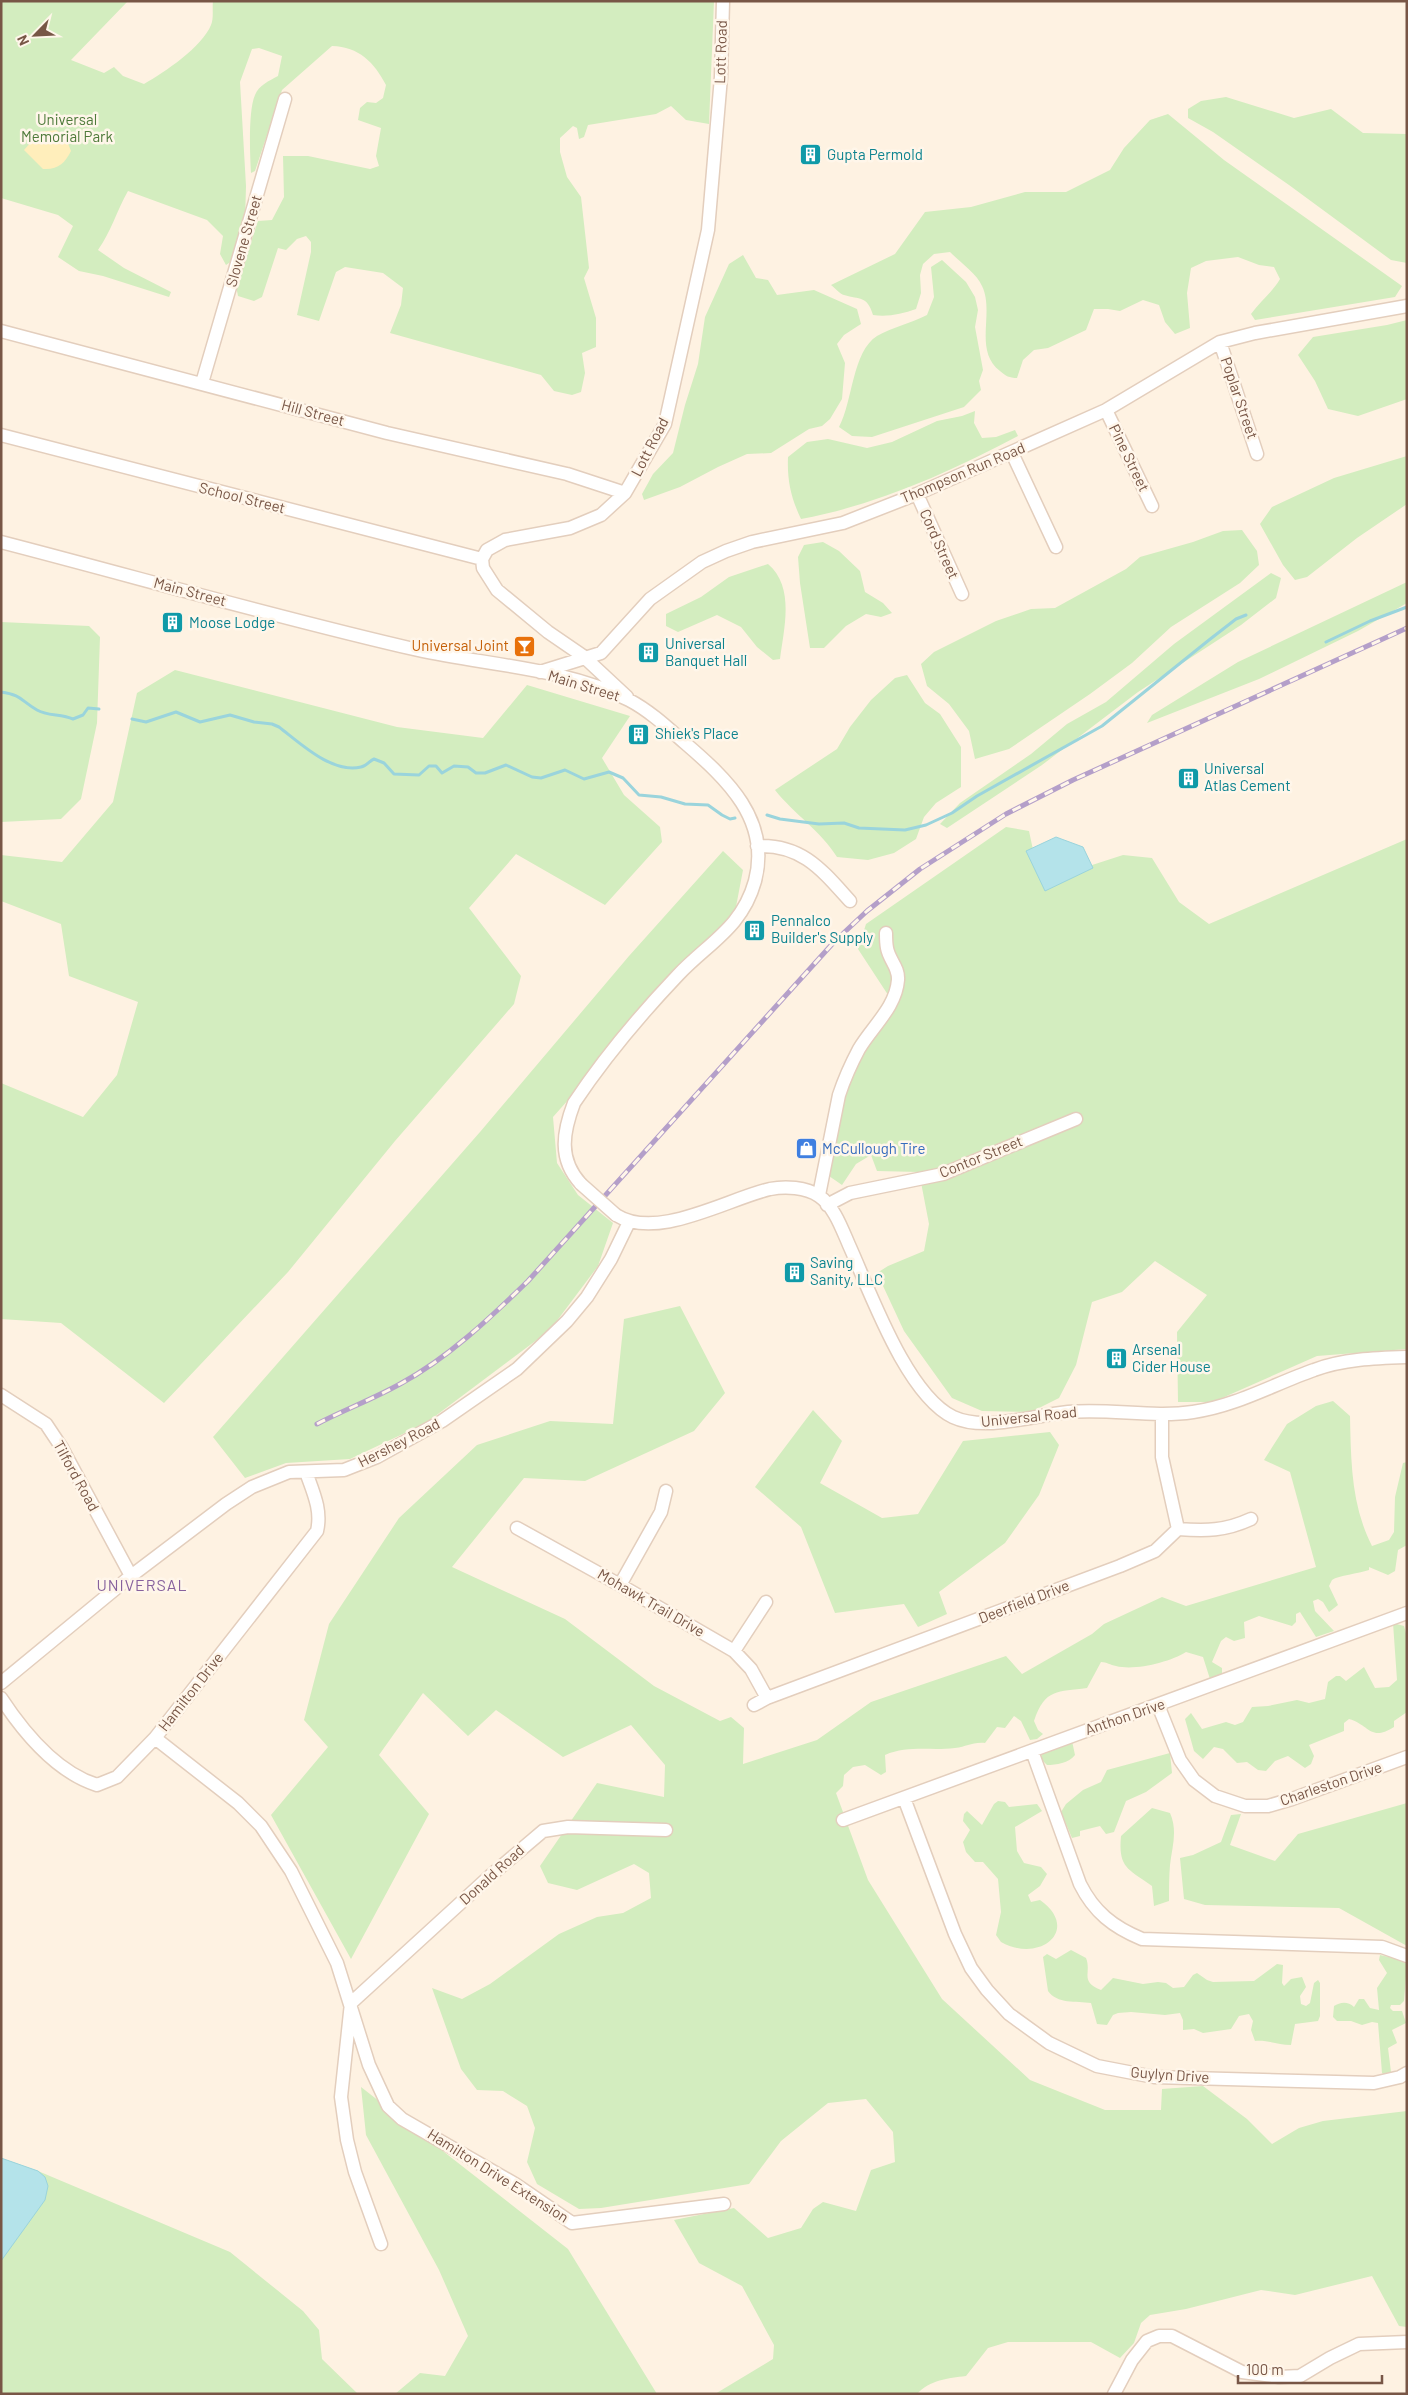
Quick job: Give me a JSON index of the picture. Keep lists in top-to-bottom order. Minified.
{"streets":{"street":["Lott Road","Slovene Street","Poplar Street","Hill Street","Pine Street","Thompson Run Road","School Street","Cord Street","Main Street","Contor Street","Universal Road","Hershey Road","Tilford Road","Deerfield Drive","Mohawk Trail Drive","Hamilton Drive","Anthon Drive","Charleston Drive","Donald Road","Guylyn Drive","Hamilton Drive Extension"]},"crossings":[["Lott Road","Hill Street"],["Lott Road","School Street"],["Slovene Street","Hill Street"],["Poplar Street","Thompson Run Road"],["Pine Street","Thompson Run Road"],["Thompson Run Road","Cord Street"],["Thompson Run Road","Main Street"],["Main Street","Hershey Road"],["Contor Street","Universal Road"],["Hershey Road","Tilford Road"],["Hershey Road","Hamilton Drive"],["Deerfield Drive","Mohawk Trail Drive"],["Hamilton Drive","Hamilton Drive Extension"],["Anthon Drive","Charleston Drive"],["Anthon Drive","Guylyn Drive"],["Donald Road","Hamilton Drive Extension"]],"districts":["UNIVERSAL"],"parks":["Universal Memorial Park"],"places":{"building":["Gupta Permold","Moose Lodge","Universal Banquet Hall","Shiek's Place","Universal Atlas Cement","Pennalco Builder's Supply","Saving Sanity, LLC","Arsenal Cider House"],"bar":["Universal Joint"],"shop":["McCullough Tire"]},"scale_bar":"100 m","north":"bottom left"}
